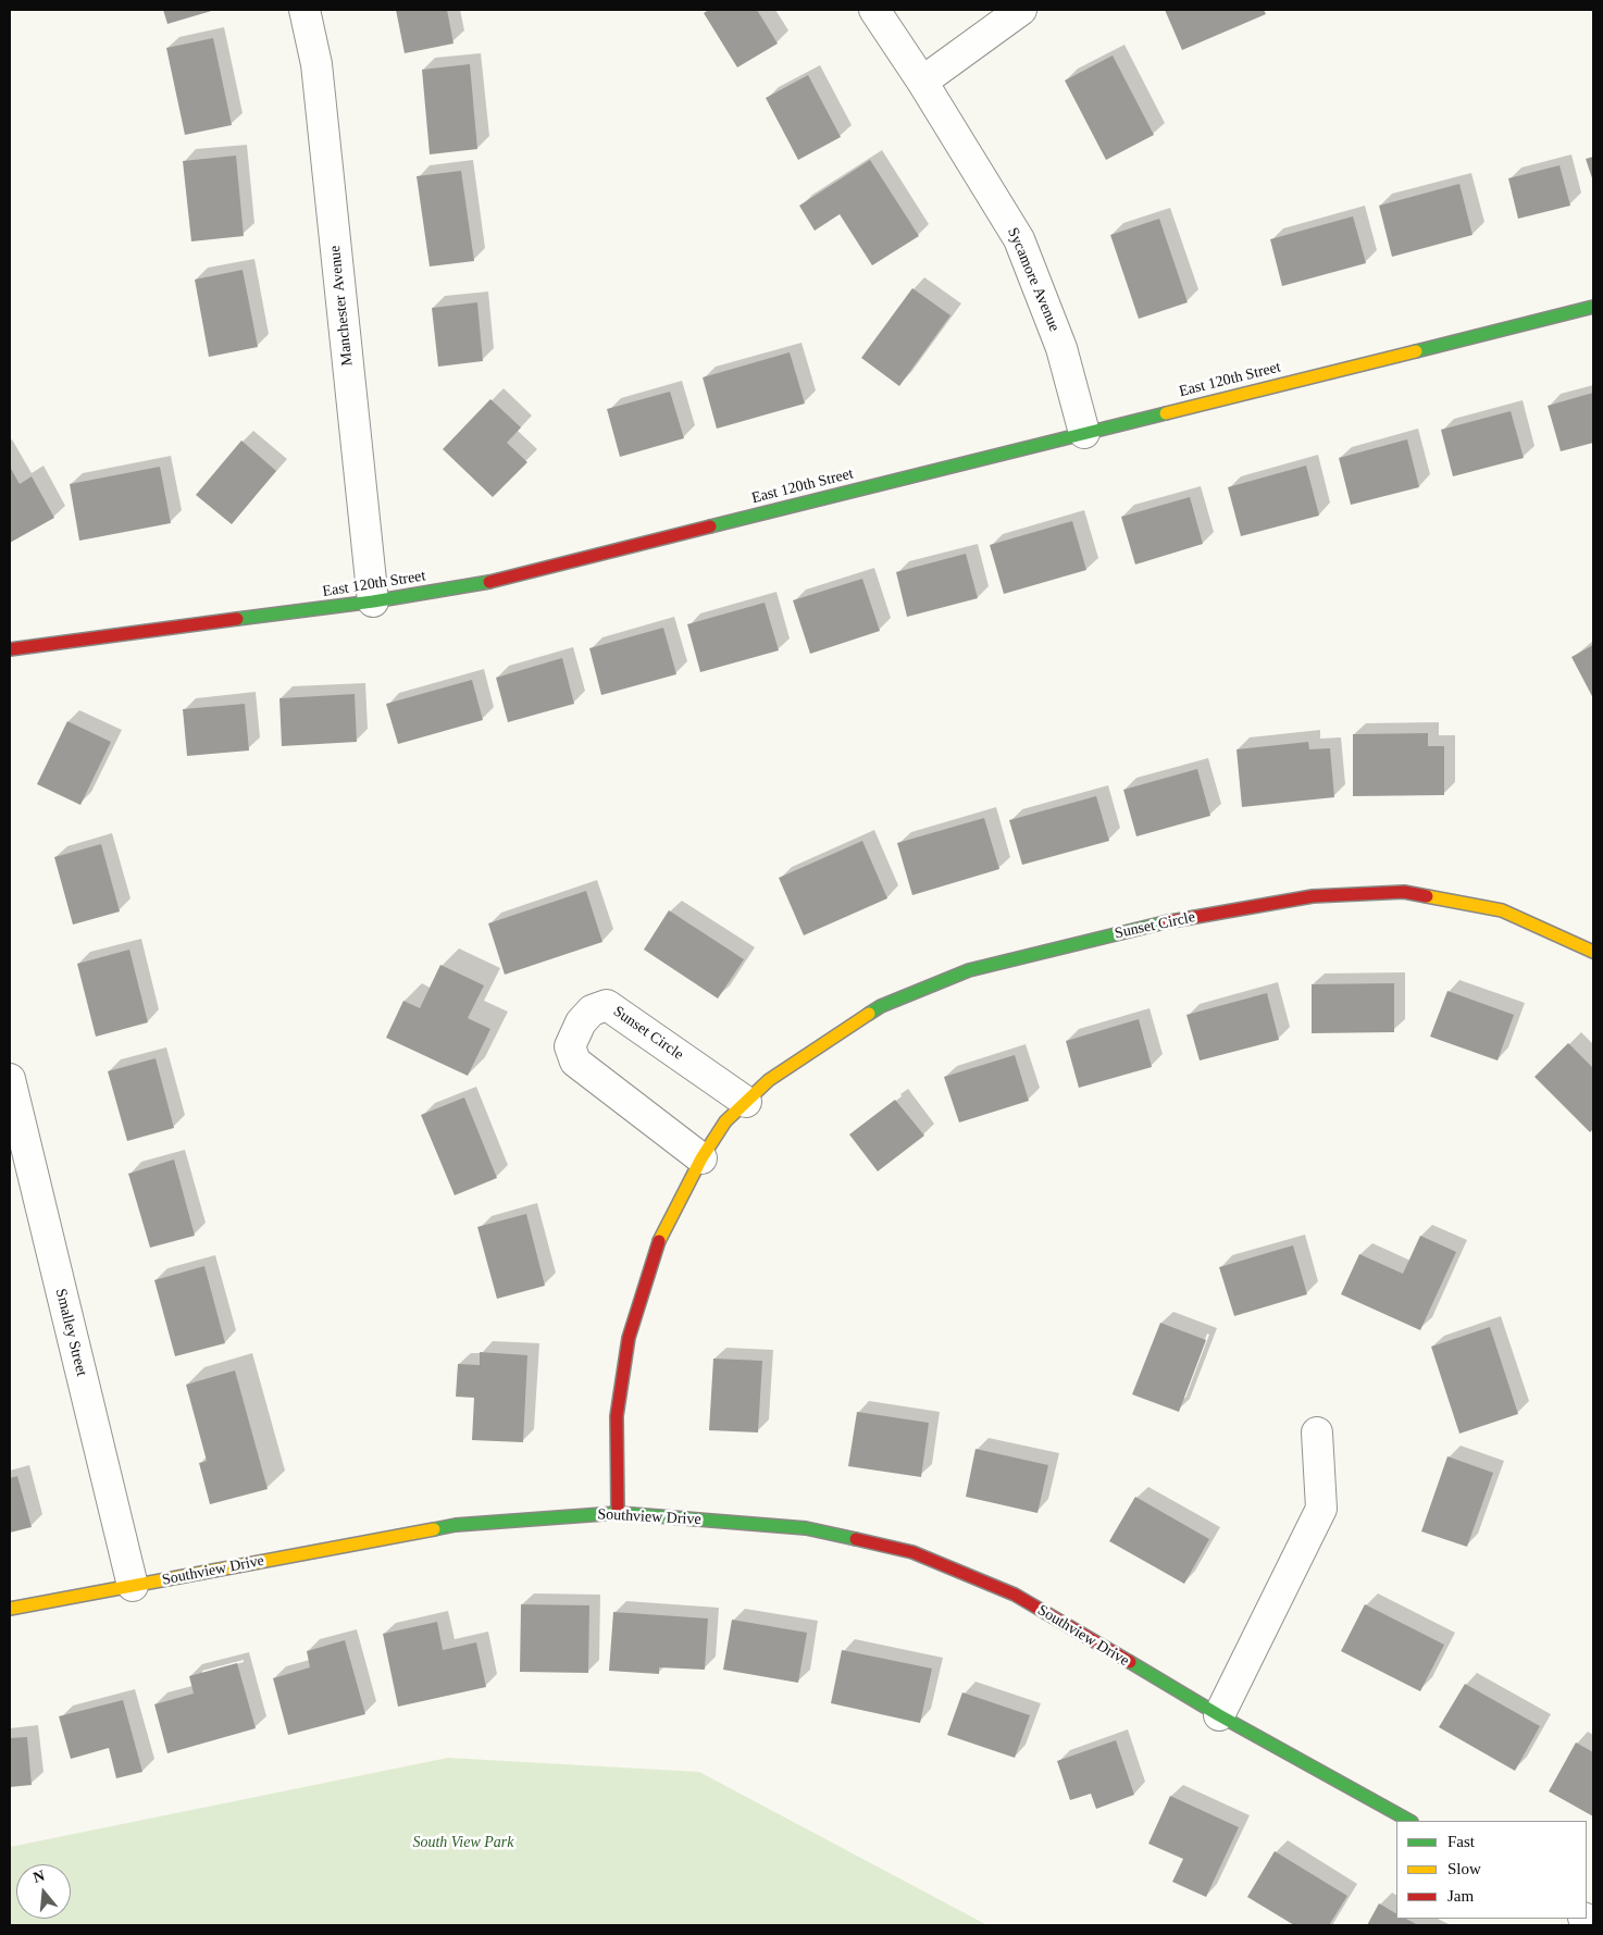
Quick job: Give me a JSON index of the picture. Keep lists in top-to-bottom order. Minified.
{"streets":{"street":["Sycamore Avenue","Manchester Avenue","East 120th Street","Sunset Circle","Smalley Street","Southview Drive"]},"crossings":[["Sycamore Avenue","East 120th Street"],["Manchester Avenue","East 120th Street"],["Sunset Circle","Southview Drive"],["Smalley Street","Southview Drive"]],"parks":["South View Park"],"legend":["Fast","Slow","Jam"],"north":"top"}
